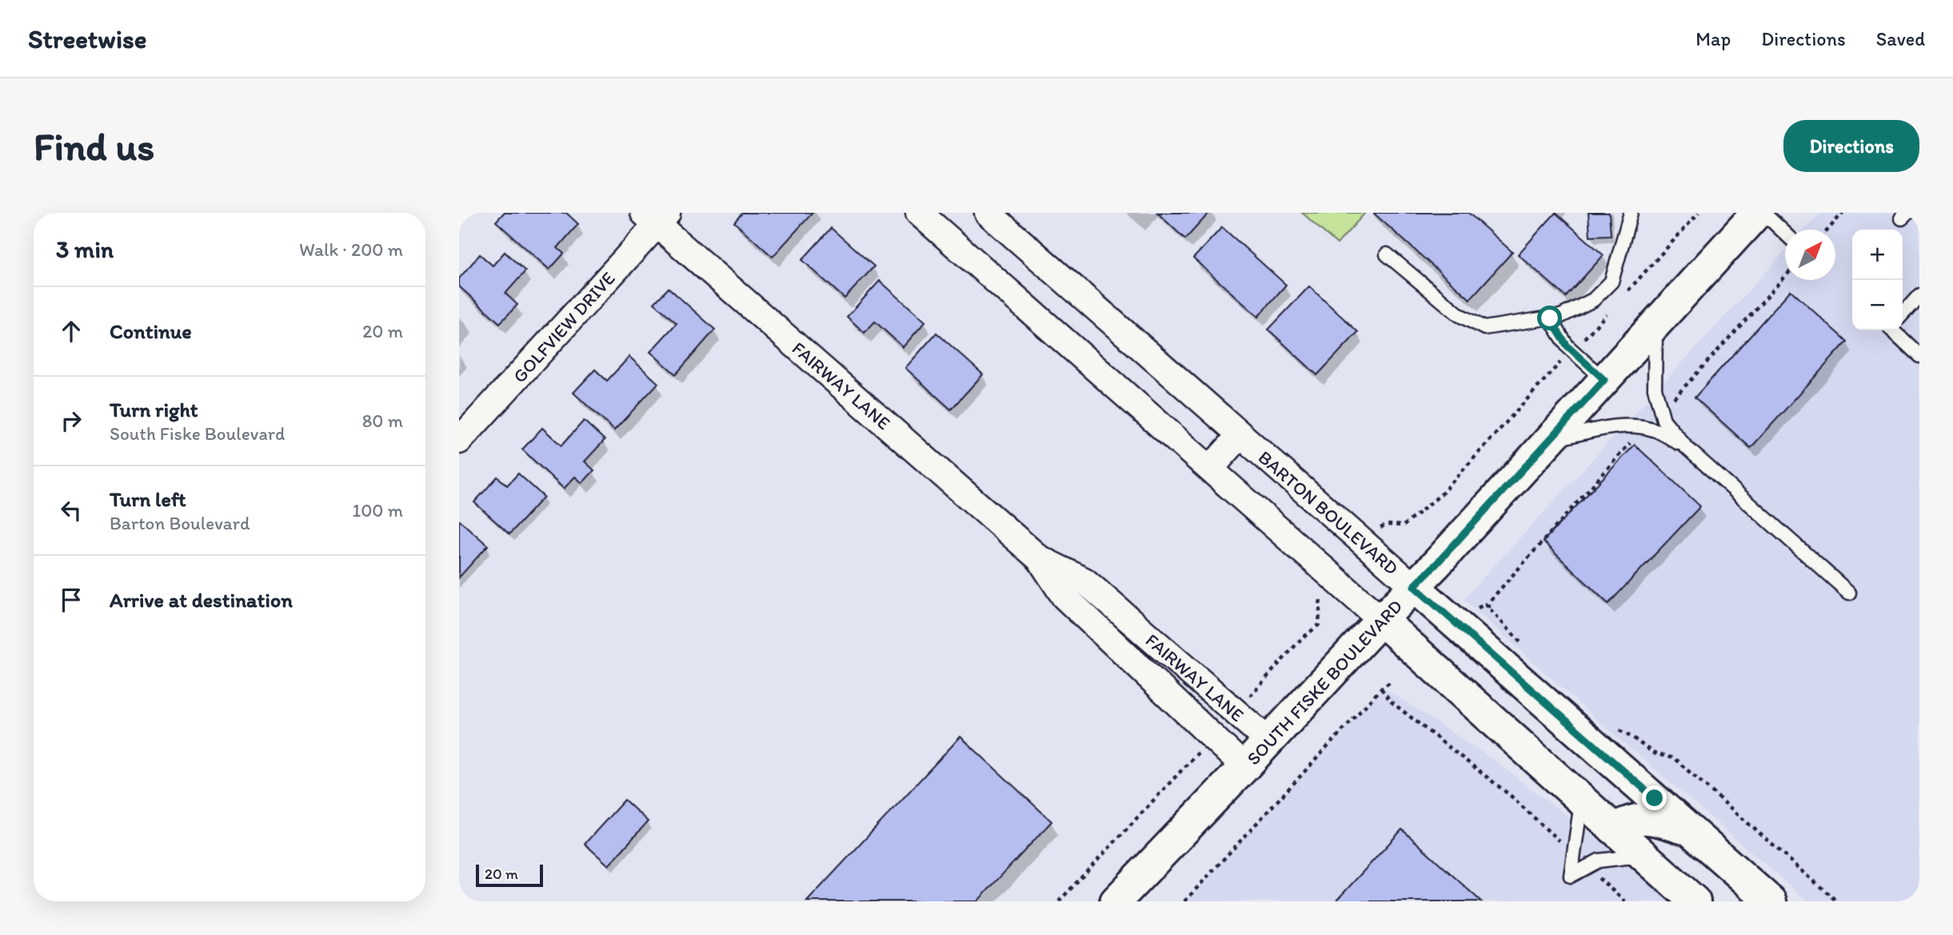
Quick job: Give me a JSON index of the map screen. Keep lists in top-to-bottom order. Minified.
{"streets":{"main road":["BARTON BOULEVARD","SOUTH FISKE BOULEVARD"],"street":["GOLFVIEW DRIVE","FAIRWAY LANE"]},"crossings":[["GOLFVIEW DRIVE","FAIRWAY LANE"],["FAIRWAY LANE","SOUTH FISKE BOULEVARD"],["BARTON BOULEVARD","SOUTH FISKE BOULEVARD"]],"scale_bar":"20 m","north":"top right","page":{"header":"Streetwise","nav":["Map","Directions","Saved"],"buttons":"Directions","title":"Find us","heading":["3 min","Walk · 200 m"],"map_buttons":["+","−"],"list":[["Continue","20 m"],["Turn right","South Fiske Boulevard","80 m"],["Turn left","Barton Boulevard","100 m"],"Arrive at destination"],"scale":"20 m"}}
